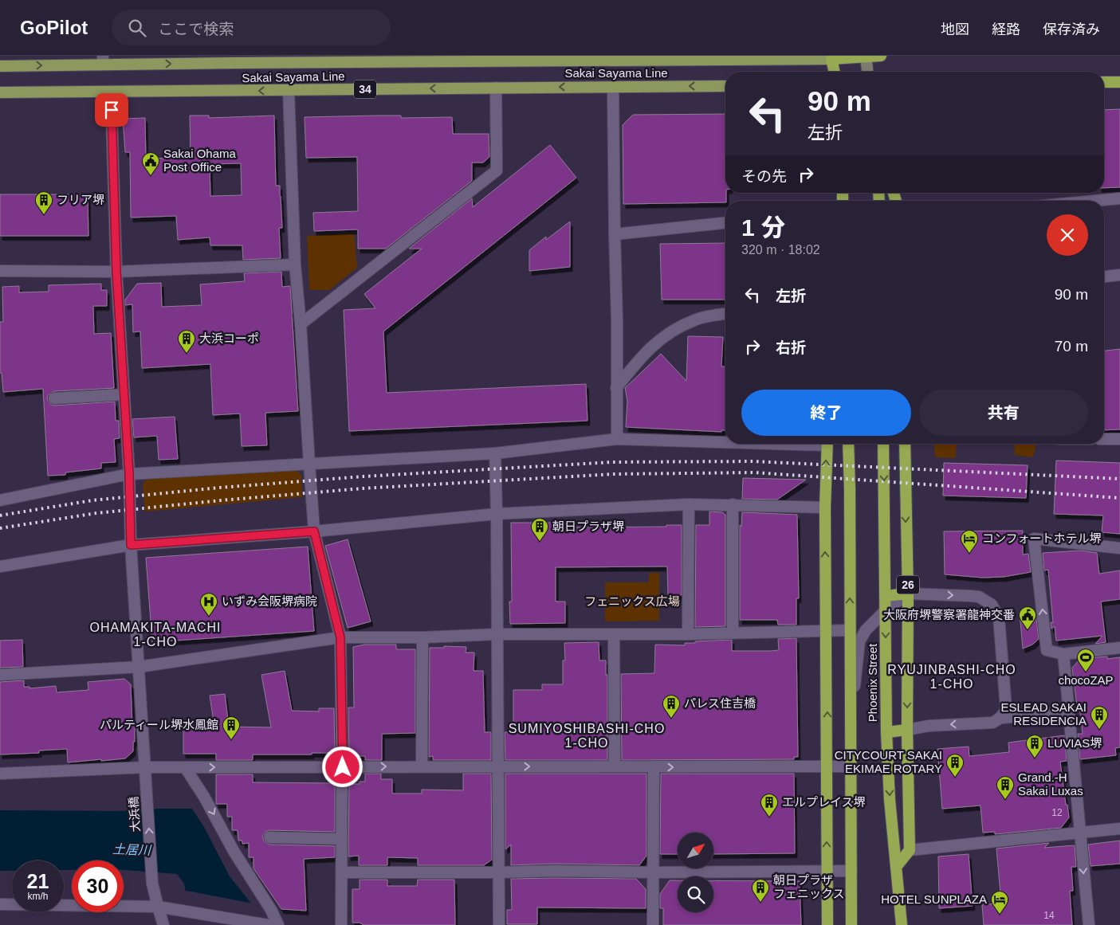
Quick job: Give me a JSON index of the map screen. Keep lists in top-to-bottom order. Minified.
{"streets":{"highway":["26","Phoenix Street"],"main road":["Sakai Sayama Line","34"],"street":["大浜橋"]},"crossings":[["Sakai Sayama Line","大浜橋"]],"districts":["OHAMAKITA-MACHI 1-CHO","RYUJINBASHI-CHO 1-CHO","SUMIYOSHIBASHI-CHO 1-CHO"],"water":["土居川"],"parks":["フェニックス広場"],"places":{"public building":["Sakai Ohama Post Office","大阪府堺警察署龍神交番"],"building":["フリア堺","大浜コーポ","朝日プラザ堺","パレス住吉橋","ESLEAD SAKAI RESIDENCIA","パルティール堺水鳳館","LUVIAS堺","CITYCOURT SAKAI EKIMAE ROTARY","Grand.-H Sakai Luxas","エルプレイス堺","朝日プラザ フェニックス"],"hotel":["コンフォートホテル堺","HOTEL SUNPLAZA"],"hospital":["いずみ会阪堺病院"],"sports":["chocoZAP"]},"house_numbers":["12","14"],"north":"top right","page":{"header":"GoPilot","search":"ここで検索","nav":["地図","経路","保存済み"],"turn":["90 m","左折"],"then":"その先","heading":["1 分","320 m · 18:02"],"list":[{"name":"左折","value":"90 m"},{"name":"右折","value":"70 m"}],"buttons":["終了","共有"],"speed":"21 km/h","limit":"30"}}
